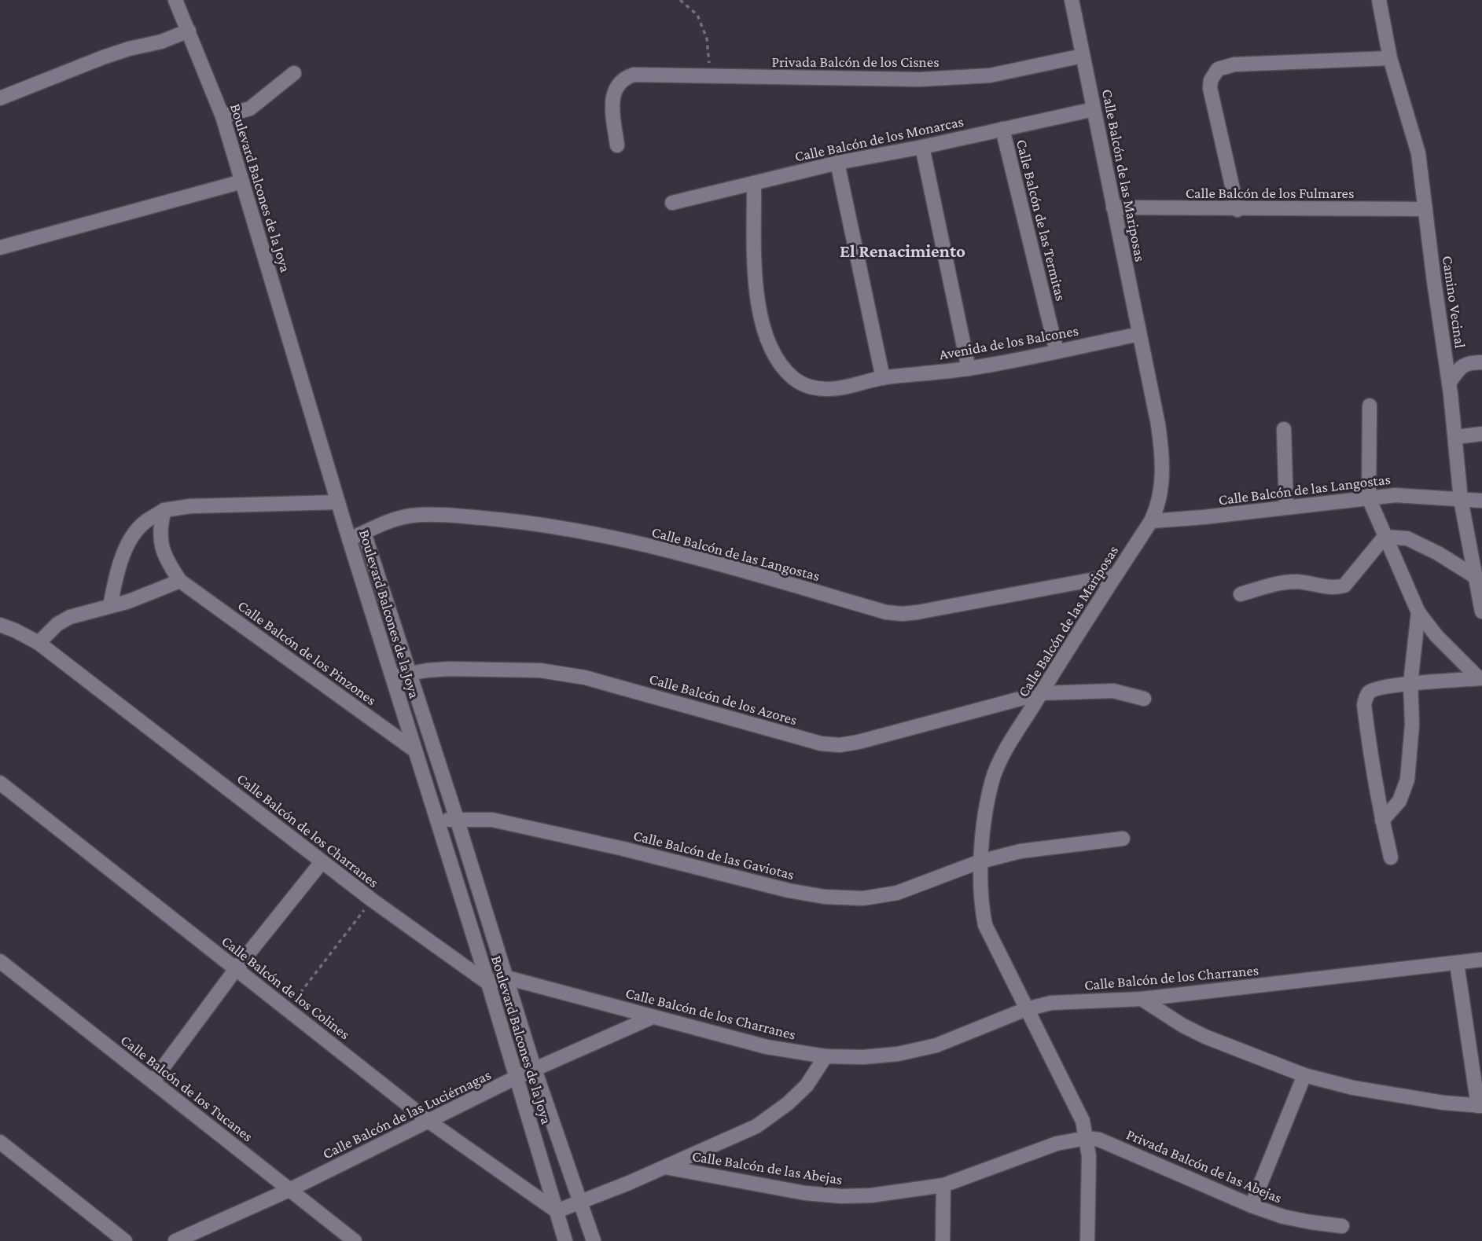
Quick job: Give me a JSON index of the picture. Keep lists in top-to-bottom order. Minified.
{"streets":{"street":["Privada Balcón de los Cisnes","Calle Balcón de los Monarcas","Calle Balcón de las Mariposas","Boulevard Balcones de la Joya","Calle Balcón de los Fulmares","Calle Balcón de las Termitas","Camino Vecinal","Avenida de los Balcones","Calle Balcón de las Langostas","Calle Balcón de los Pinzones","Calle Balcón de los Azores","Calle Balcón de los Charranes","Calle Balcón de las Gaviotas","Calle Balcón de los Colines","Calle Balcón de los Tucanes","Calle Balcón de las Luciérnagas","Privada Balcón de las Abejas","Calle Balcón de las Abejas"]},"crossings":[["Privada Balcón de los Cisnes","Calle Balcón de las Mariposas"],["Calle Balcón de los Monarcas","Calle Balcón de las Mariposas"],["Calle Balcón de los Monarcas","Calle Balcón de las Termitas"],["Calle Balcón de los Monarcas","Avenida de los Balcones"],["Calle Balcón de las Mariposas","Calle Balcón de los Fulmares"],["Calle Balcón de las Mariposas","Avenida de los Balcones"],["Calle Balcón de las Mariposas","Calle Balcón de las Langostas"],["Calle Balcón de las Mariposas","Calle Balcón de los Azores"],["Calle Balcón de las Mariposas","Calle Balcón de los Charranes"],["Calle Balcón de las Mariposas","Calle Balcón de las Gaviotas"],["Calle Balcón de las Mariposas","Privada Balcón de las Abejas"],["Calle Balcón de las Mariposas","Calle Balcón de las Abejas"],["Boulevard Balcones de la Joya","Calle Balcón de las Langostas"],["Boulevard Balcones de la Joya","Calle Balcón de los Pinzones"],["Boulevard Balcones de la Joya","Calle Balcón de los Azores"],["Boulevard Balcones de la Joya","Calle Balcón de los Charranes"],["Boulevard Balcones de la Joya","Calle Balcón de las Gaviotas"],["Boulevard Balcones de la Joya","Calle Balcón de los Colines"],["Boulevard Balcones de la Joya","Calle Balcón de las Luciérnagas"],["Calle Balcón de los Fulmares","Camino Vecinal"],["Calle Balcón de las Termitas","Avenida de los Balcones"],["Camino Vecinal","Calle Balcón de las Langostas"],["Calle Balcón de los Charranes","Calle Balcón de las Luciérnagas"],["Calle Balcón de los Colines","Calle Balcón de las Luciérnagas"],["Calle Balcón de los Tucanes","Calle Balcón de las Luciérnagas"],["Privada Balcón de las Abejas","Calle Balcón de las Abejas"]],"districts":["El Renacimiento"]}
